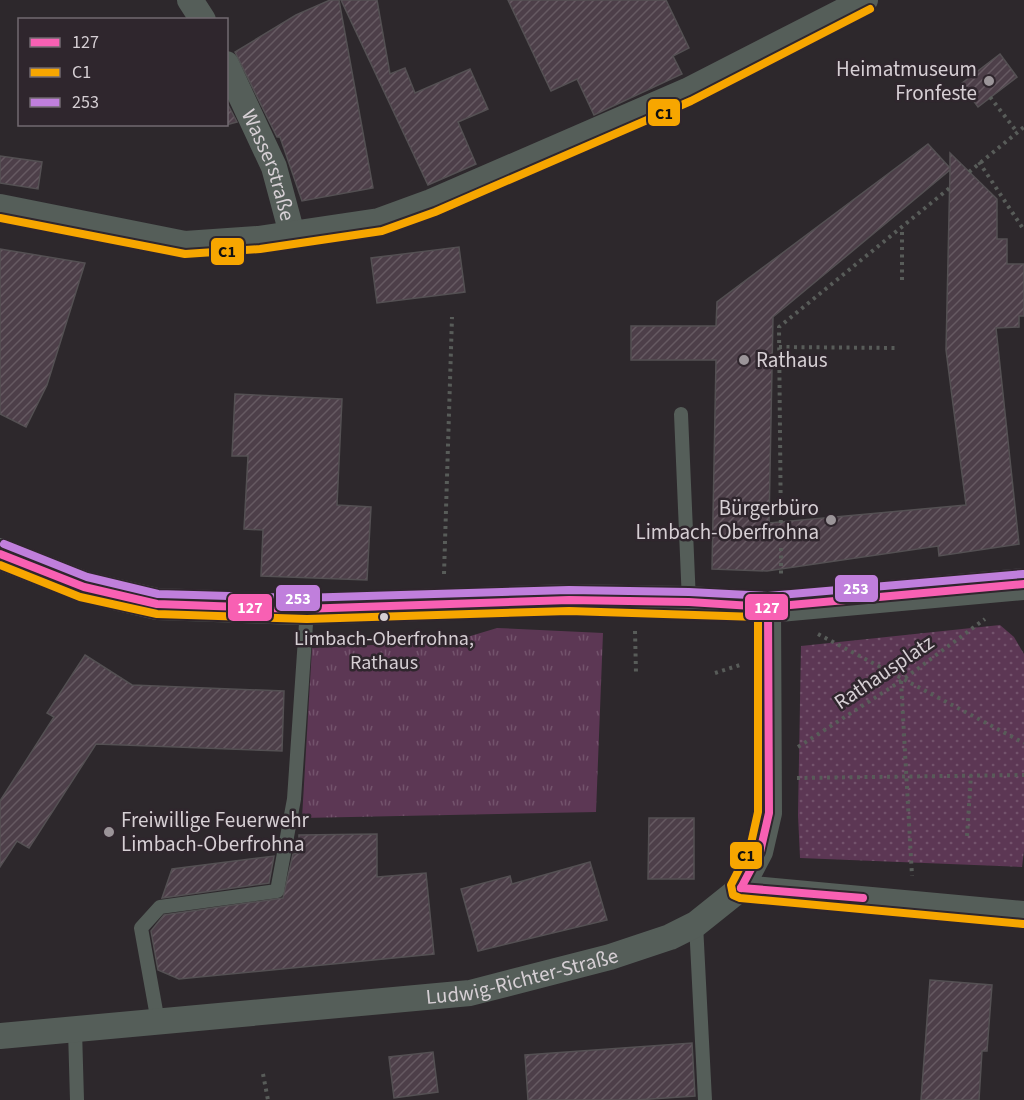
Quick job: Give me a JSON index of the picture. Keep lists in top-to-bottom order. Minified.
{"streets":{"street":["Wasserstraße","Ludwig-Richter-Straße"],"path":["Rathausplatz"]},"crossings":[["Rathausplatz","Ludwig-Richter-Straße"]],"places":["Heimatmuseum Fronfeste","Rathaus","Bürgerbüro Limbach-Oberfrohna","Limbach-Oberfrohna, Rathaus","Freiwillige Feuerwehr Limbach-Oberfrohna"],"lines":["transit line C1","transit line 253","transit line 127"],"legend":["127","C1","253"]}
